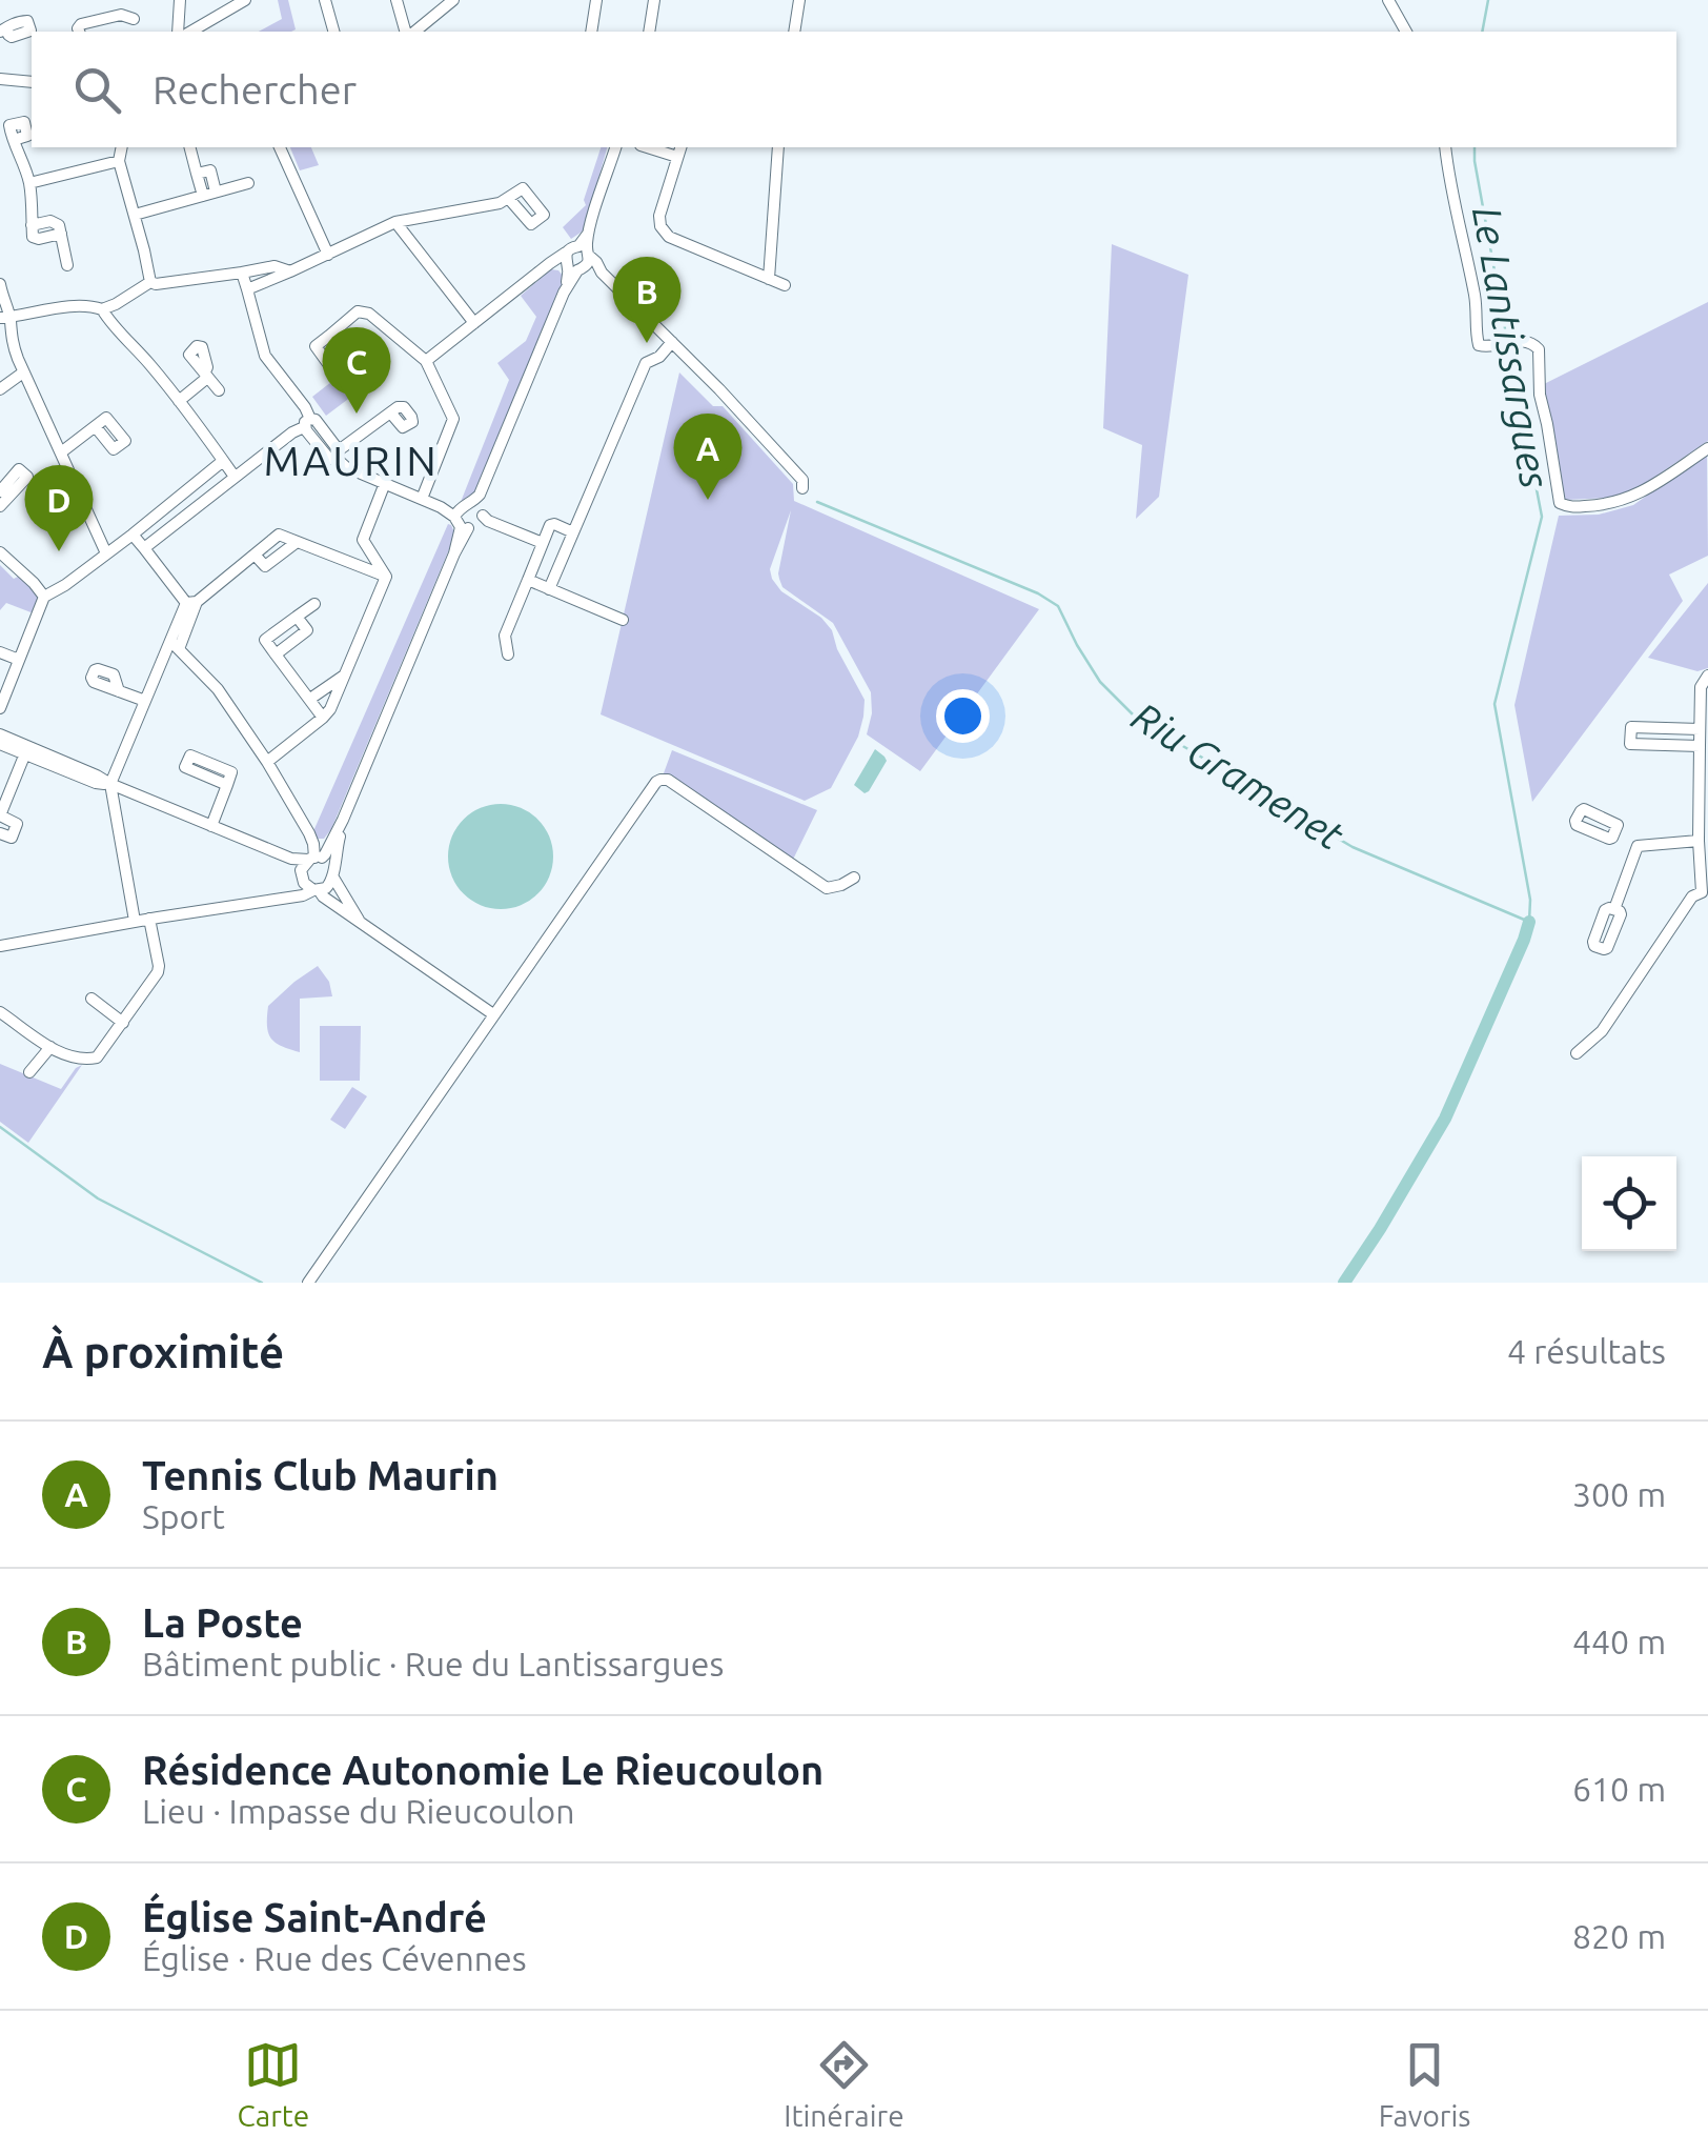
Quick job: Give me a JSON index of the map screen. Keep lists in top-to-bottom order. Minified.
{"districts":["MAURIN"],"water":["Le Lantissargues","Riu Gramenet"],"page":{"search":"Rechercher","pins":["B","C","A","D"],"heading":["À proximité","4 résultats"],"list":[{"mark":"A","name":"Tennis Club Maurin","note":"Sport","value":"300 m"},{"mark":"B","name":"La Poste","note":"Bâtiment public · Rue du Lantissargues","value":"440 m"},{"mark":"C","name":"Résidence Autonomie Le Rieucoulon","note":"Lieu · Impasse du Rieucoulon","value":"610 m"},{"mark":"D","name":"Église Saint-André","note":"Église · Rue des Cévennes","value":"820 m"}],"nav":["Carte","Itinéraire","Favoris"]}}
